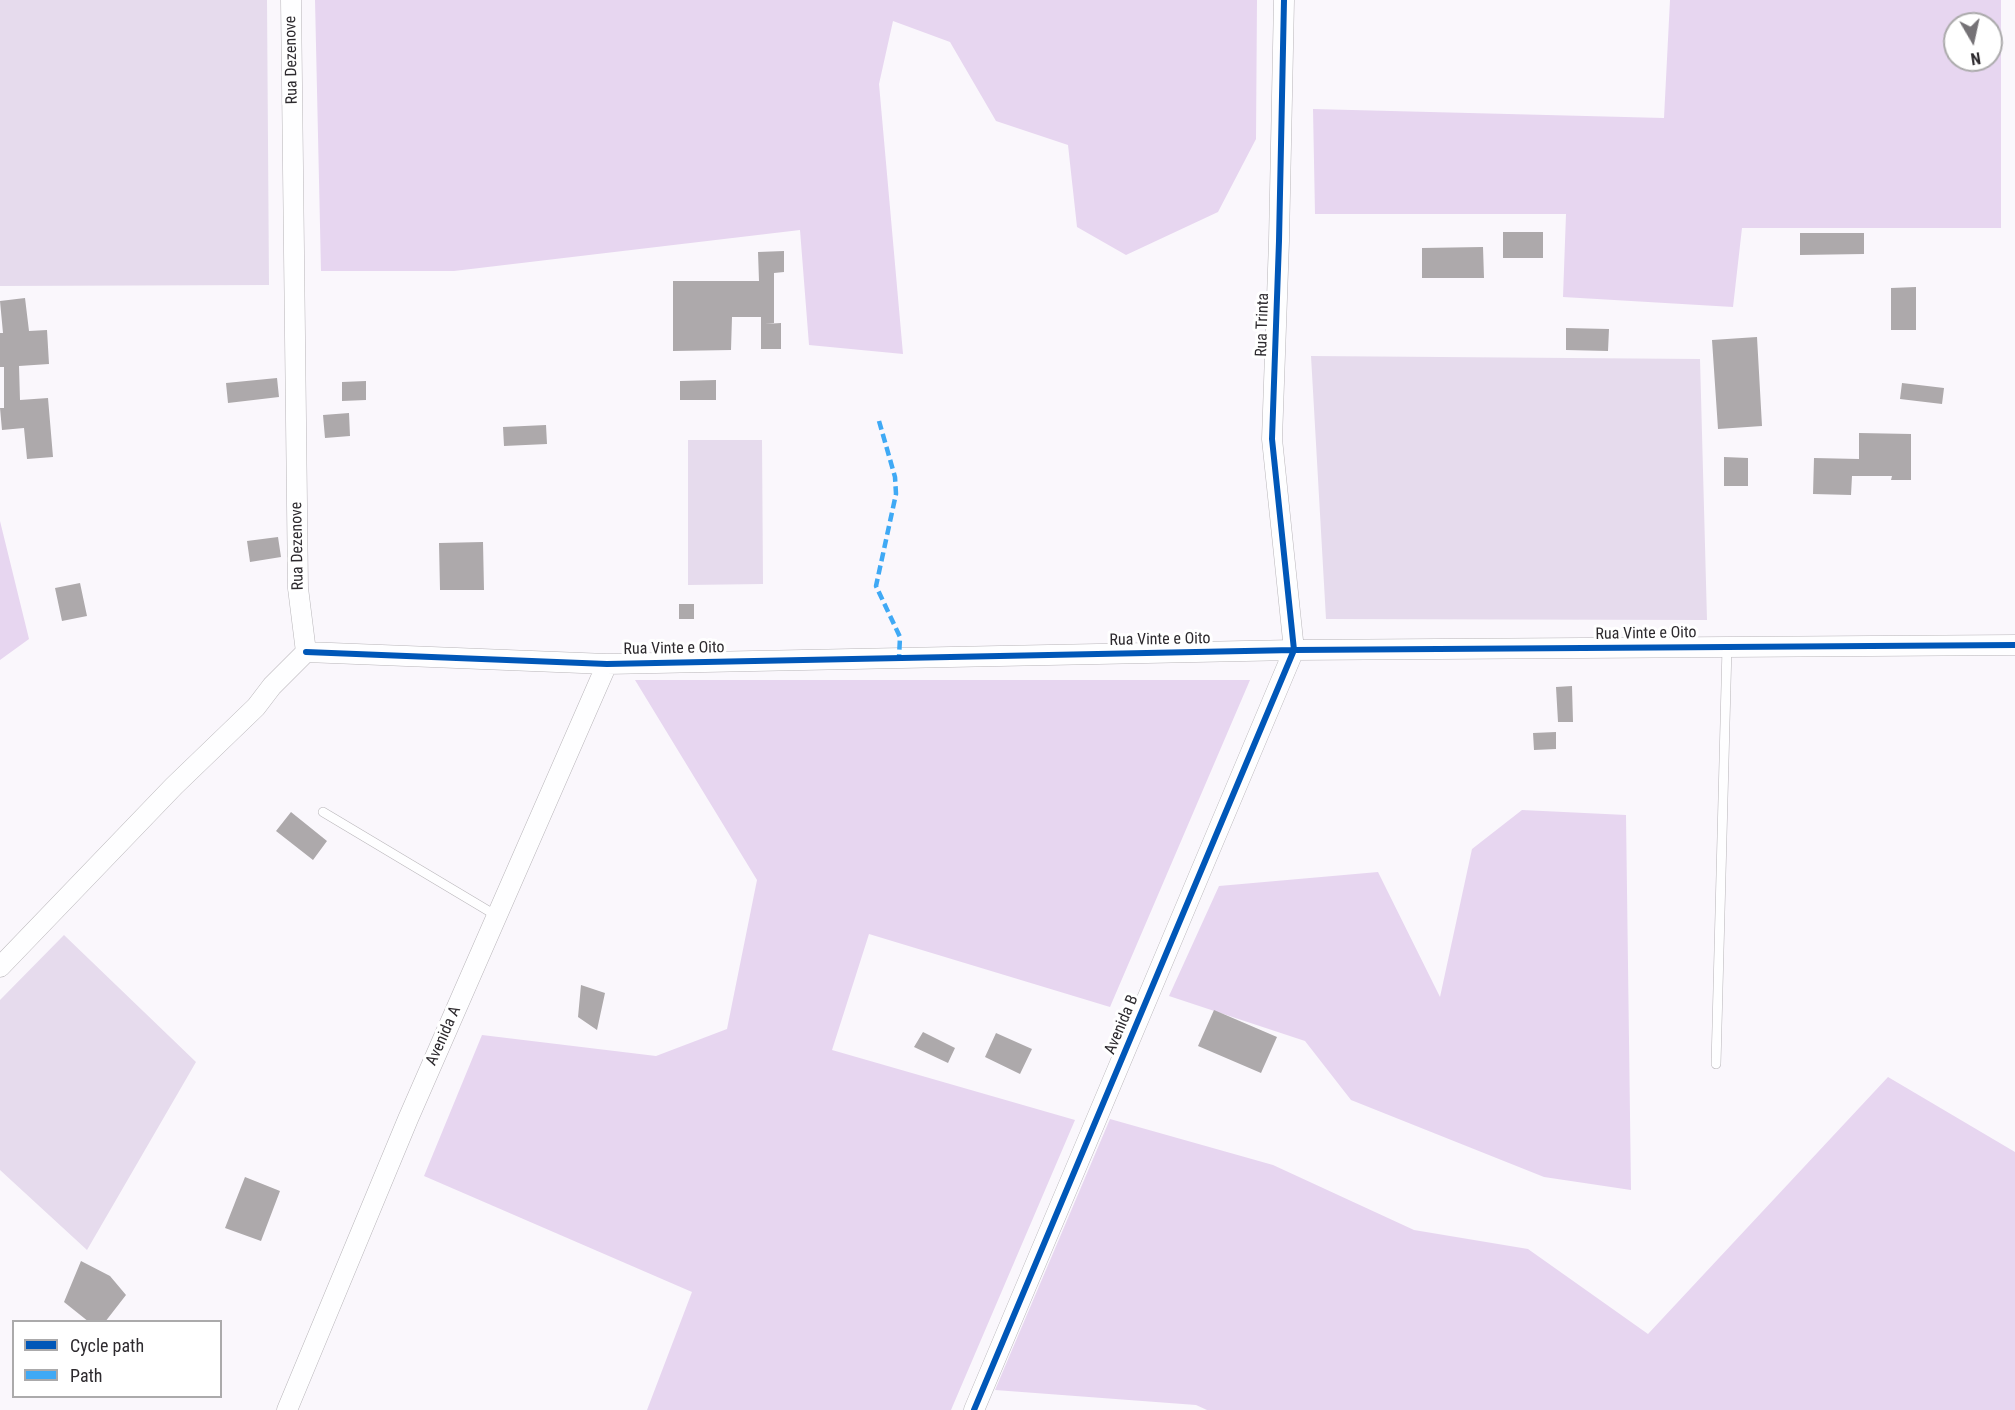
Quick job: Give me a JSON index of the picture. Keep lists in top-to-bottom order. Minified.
{"streets":{"street":["Rua Dezenove","Rua Trinta","Rua Vinte e Oito","Avenida B","Avenida A"]},"crossings":[["Rua Dezenove","Rua Vinte e Oito"],["Rua Trinta","Rua Vinte e Oito"],["Rua Trinta","Avenida B"],["Rua Vinte e Oito","Avenida B"],["Rua Vinte e Oito","Avenida A"]],"legend":["Cycle path","Path"],"north":"bottom"}
